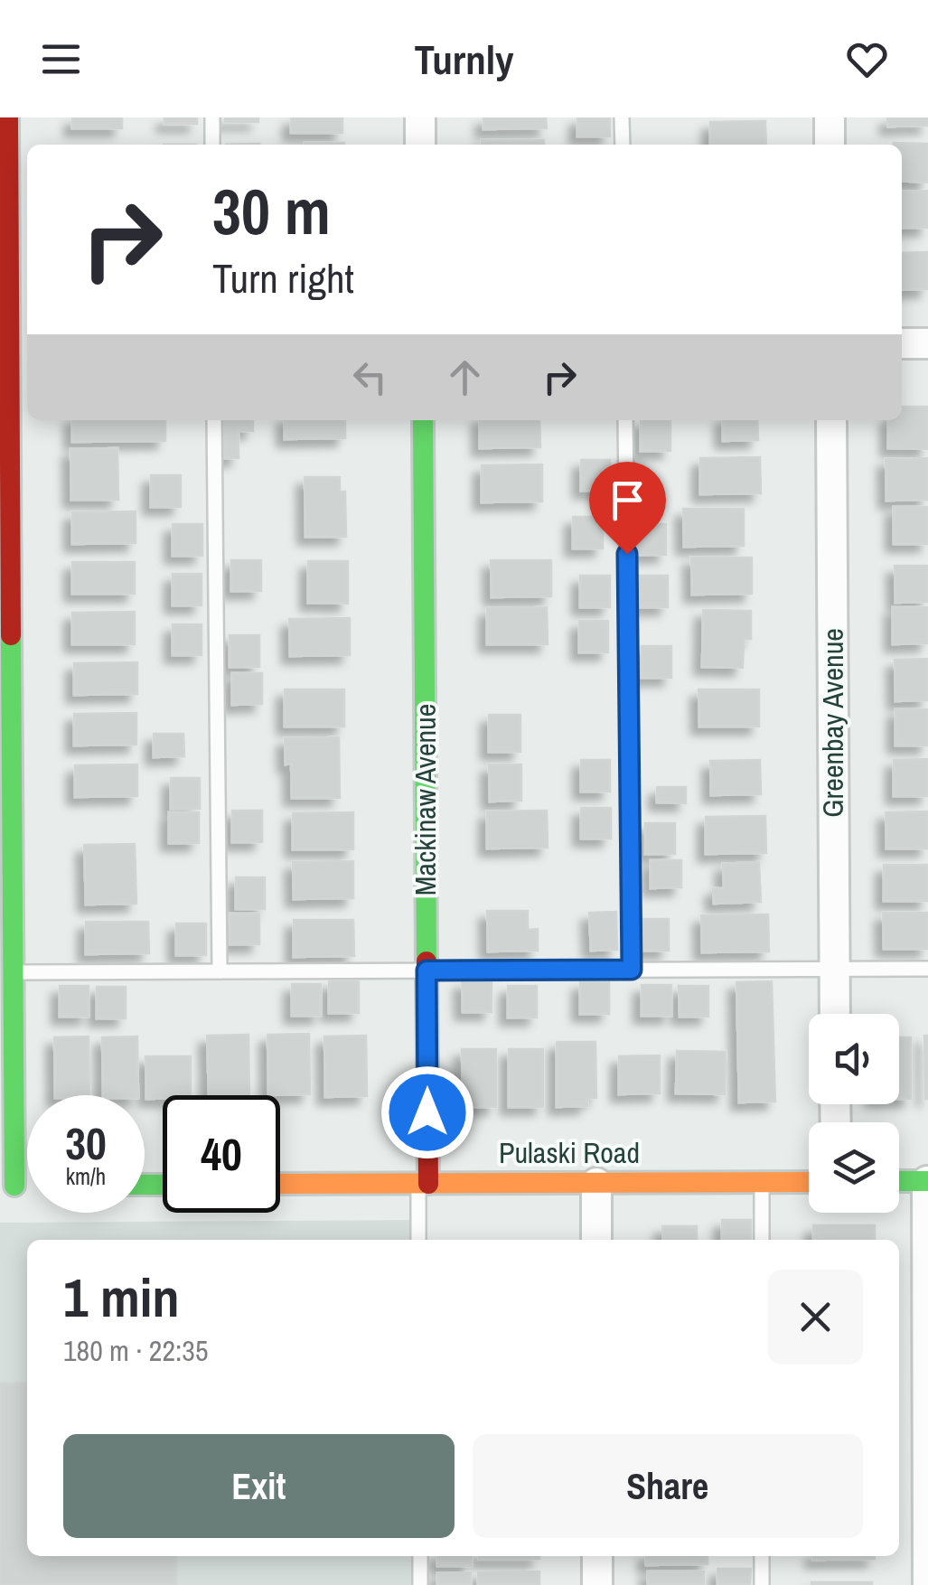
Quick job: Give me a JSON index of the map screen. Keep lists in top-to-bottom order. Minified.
{"streets":{"street":["Greenbay Avenue","Mackinaw Avenue","Pulaski Road"]},"crossings":[["Mackinaw Avenue","Pulaski Road"]],"page":{"header":"Turnly","turn":["30 m","Turn right"],"speed":"30 km/h","limit":"40","heading":["1 min","180 m · 22:35"],"buttons":["Exit","Share"]}}
